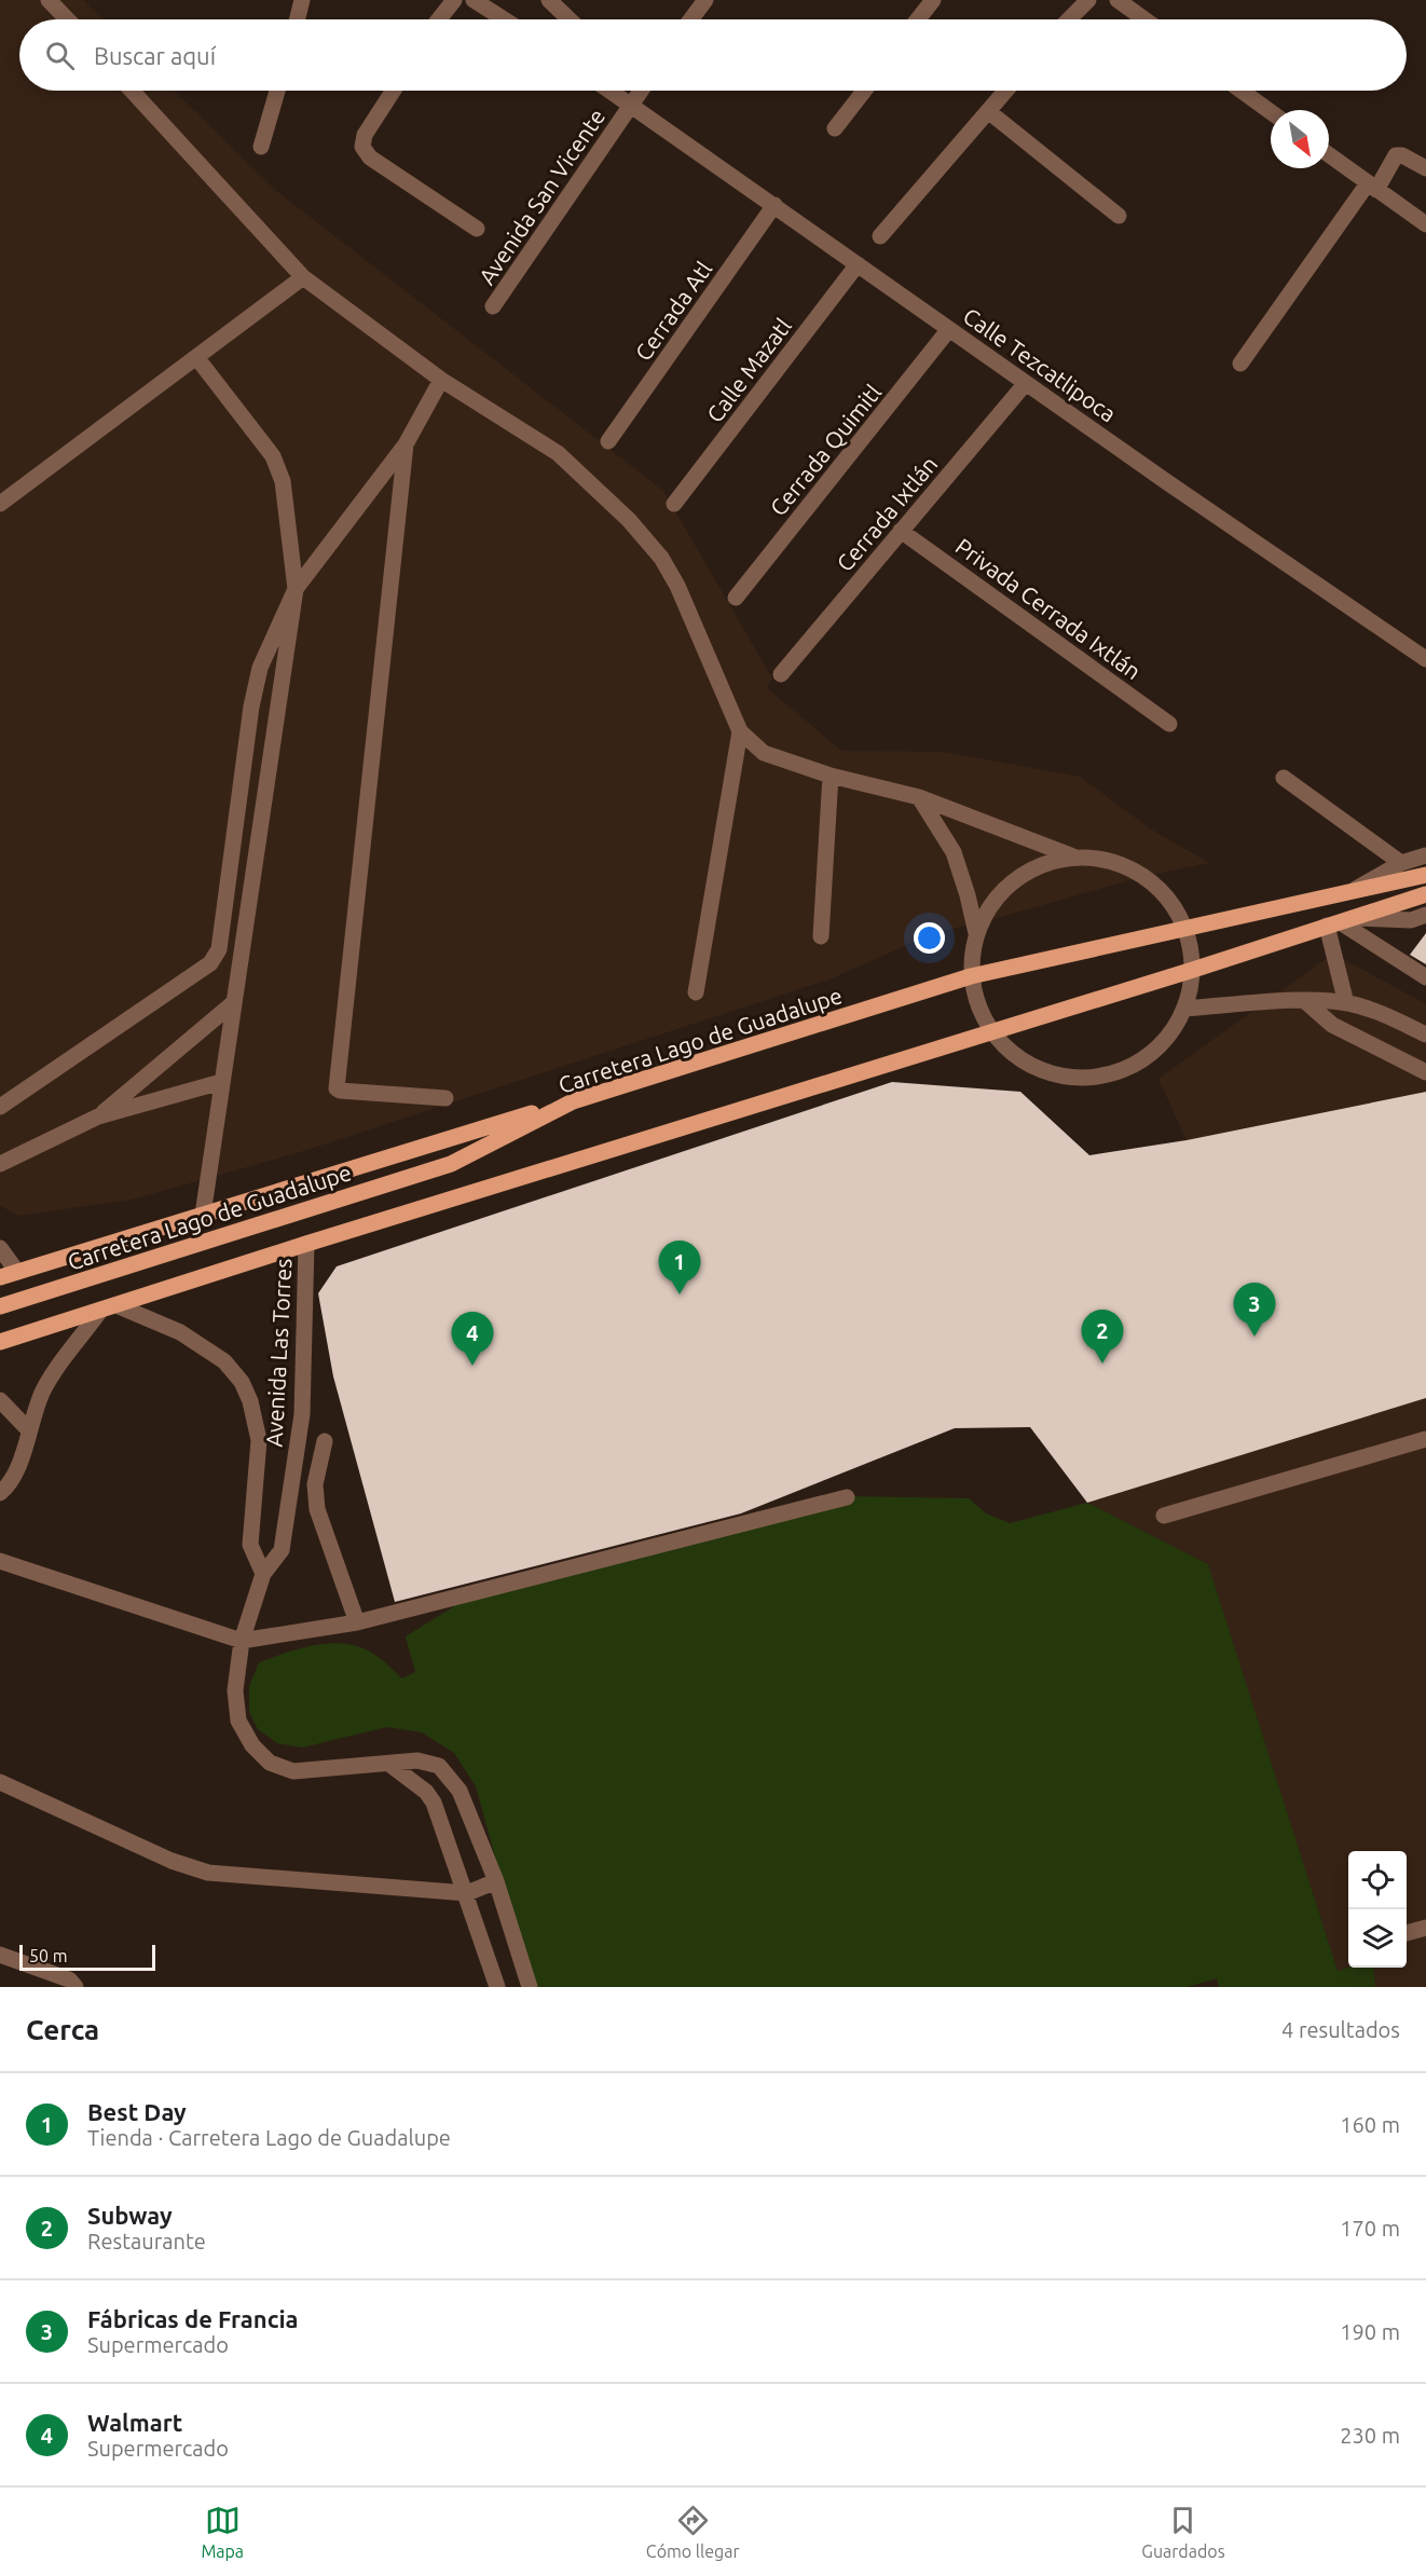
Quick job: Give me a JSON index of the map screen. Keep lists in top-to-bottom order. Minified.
{"streets":{"main road":["Carretera Lago de Guadalupe"],"street":["Avenida San Vicente","Cerrada Atl","Calle Tezcatlipoca","Calle Mazatl","Cerrada Quimitl","Cerrada Ixtlán","Privada Cerrada Ixtlán","Avenida Las Torres"]},"crossings":[["Cerrada Atl","Calle Tezcatlipoca"],["Calle Tezcatlipoca","Calle Mazatl"],["Calle Tezcatlipoca","Cerrada Quimitl"],["Calle Tezcatlipoca","Cerrada Ixtlán"],["Cerrada Ixtlán","Privada Cerrada Ixtlán"]],"scale_bar":"50 m","north":"bottom right","page":{"search":"Buscar aquí","pins":["1","3","2","4"],"scale":"50 m","heading":["Cerca","4 resultados"],"list":[{"mark":"1","name":"Best Day","note":"Tienda · Carretera Lago de Guadalupe","value":"160 m"},{"mark":"2","name":"Subway","note":"Restaurante","value":"170 m"},{"mark":"3","name":"Fábricas de Francia","note":"Supermercado","value":"190 m"},{"mark":"4","name":"Walmart","note":"Supermercado","value":"230 m"}],"nav":["Mapa","Cómo llegar","Guardados"]}}
